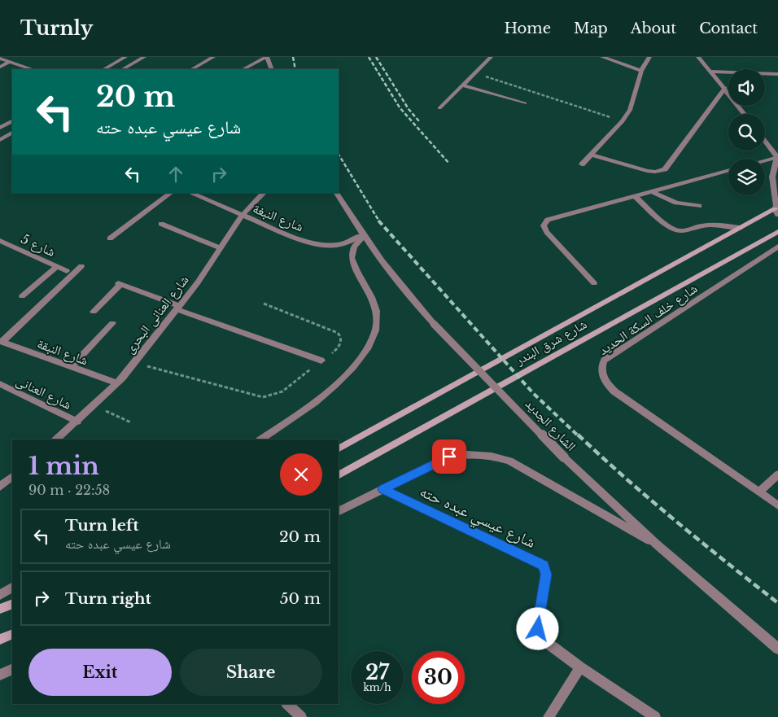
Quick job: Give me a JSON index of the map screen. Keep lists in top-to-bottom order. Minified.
{"streets":{"main road":["شارع شرق البندر"],"street":["شارع النبغة","شارع 5","شارع العنانى البحرى","شارع خلف السكة الحديد","شارع النبقة","شارع العنانى","الشارع الجديد","شارع عيسي عبده حته"]},"crossings":[["شارع النبغة","شارع العنانى البحرى"],["شارع النبغة","الشارع الجديد"],["شارع العنانى البحرى","شارع النبقة"],["شارع العنانى البحرى","شارع العنانى"]],"page":{"header":"Turnly","nav":["Home","Map","About","Contact"],"turn":["20 m","شارع عيسي عبده حته"],"heading":["1 min","90 m · 22:58"],"list":[{"name":"Turn left","note":"شارع عيسي عبده حته","value":"20 m"},{"name":"Turn right","value":"50 m"}],"buttons":["Exit","Share"],"speed":"27 km/h","limit":"30"}}
